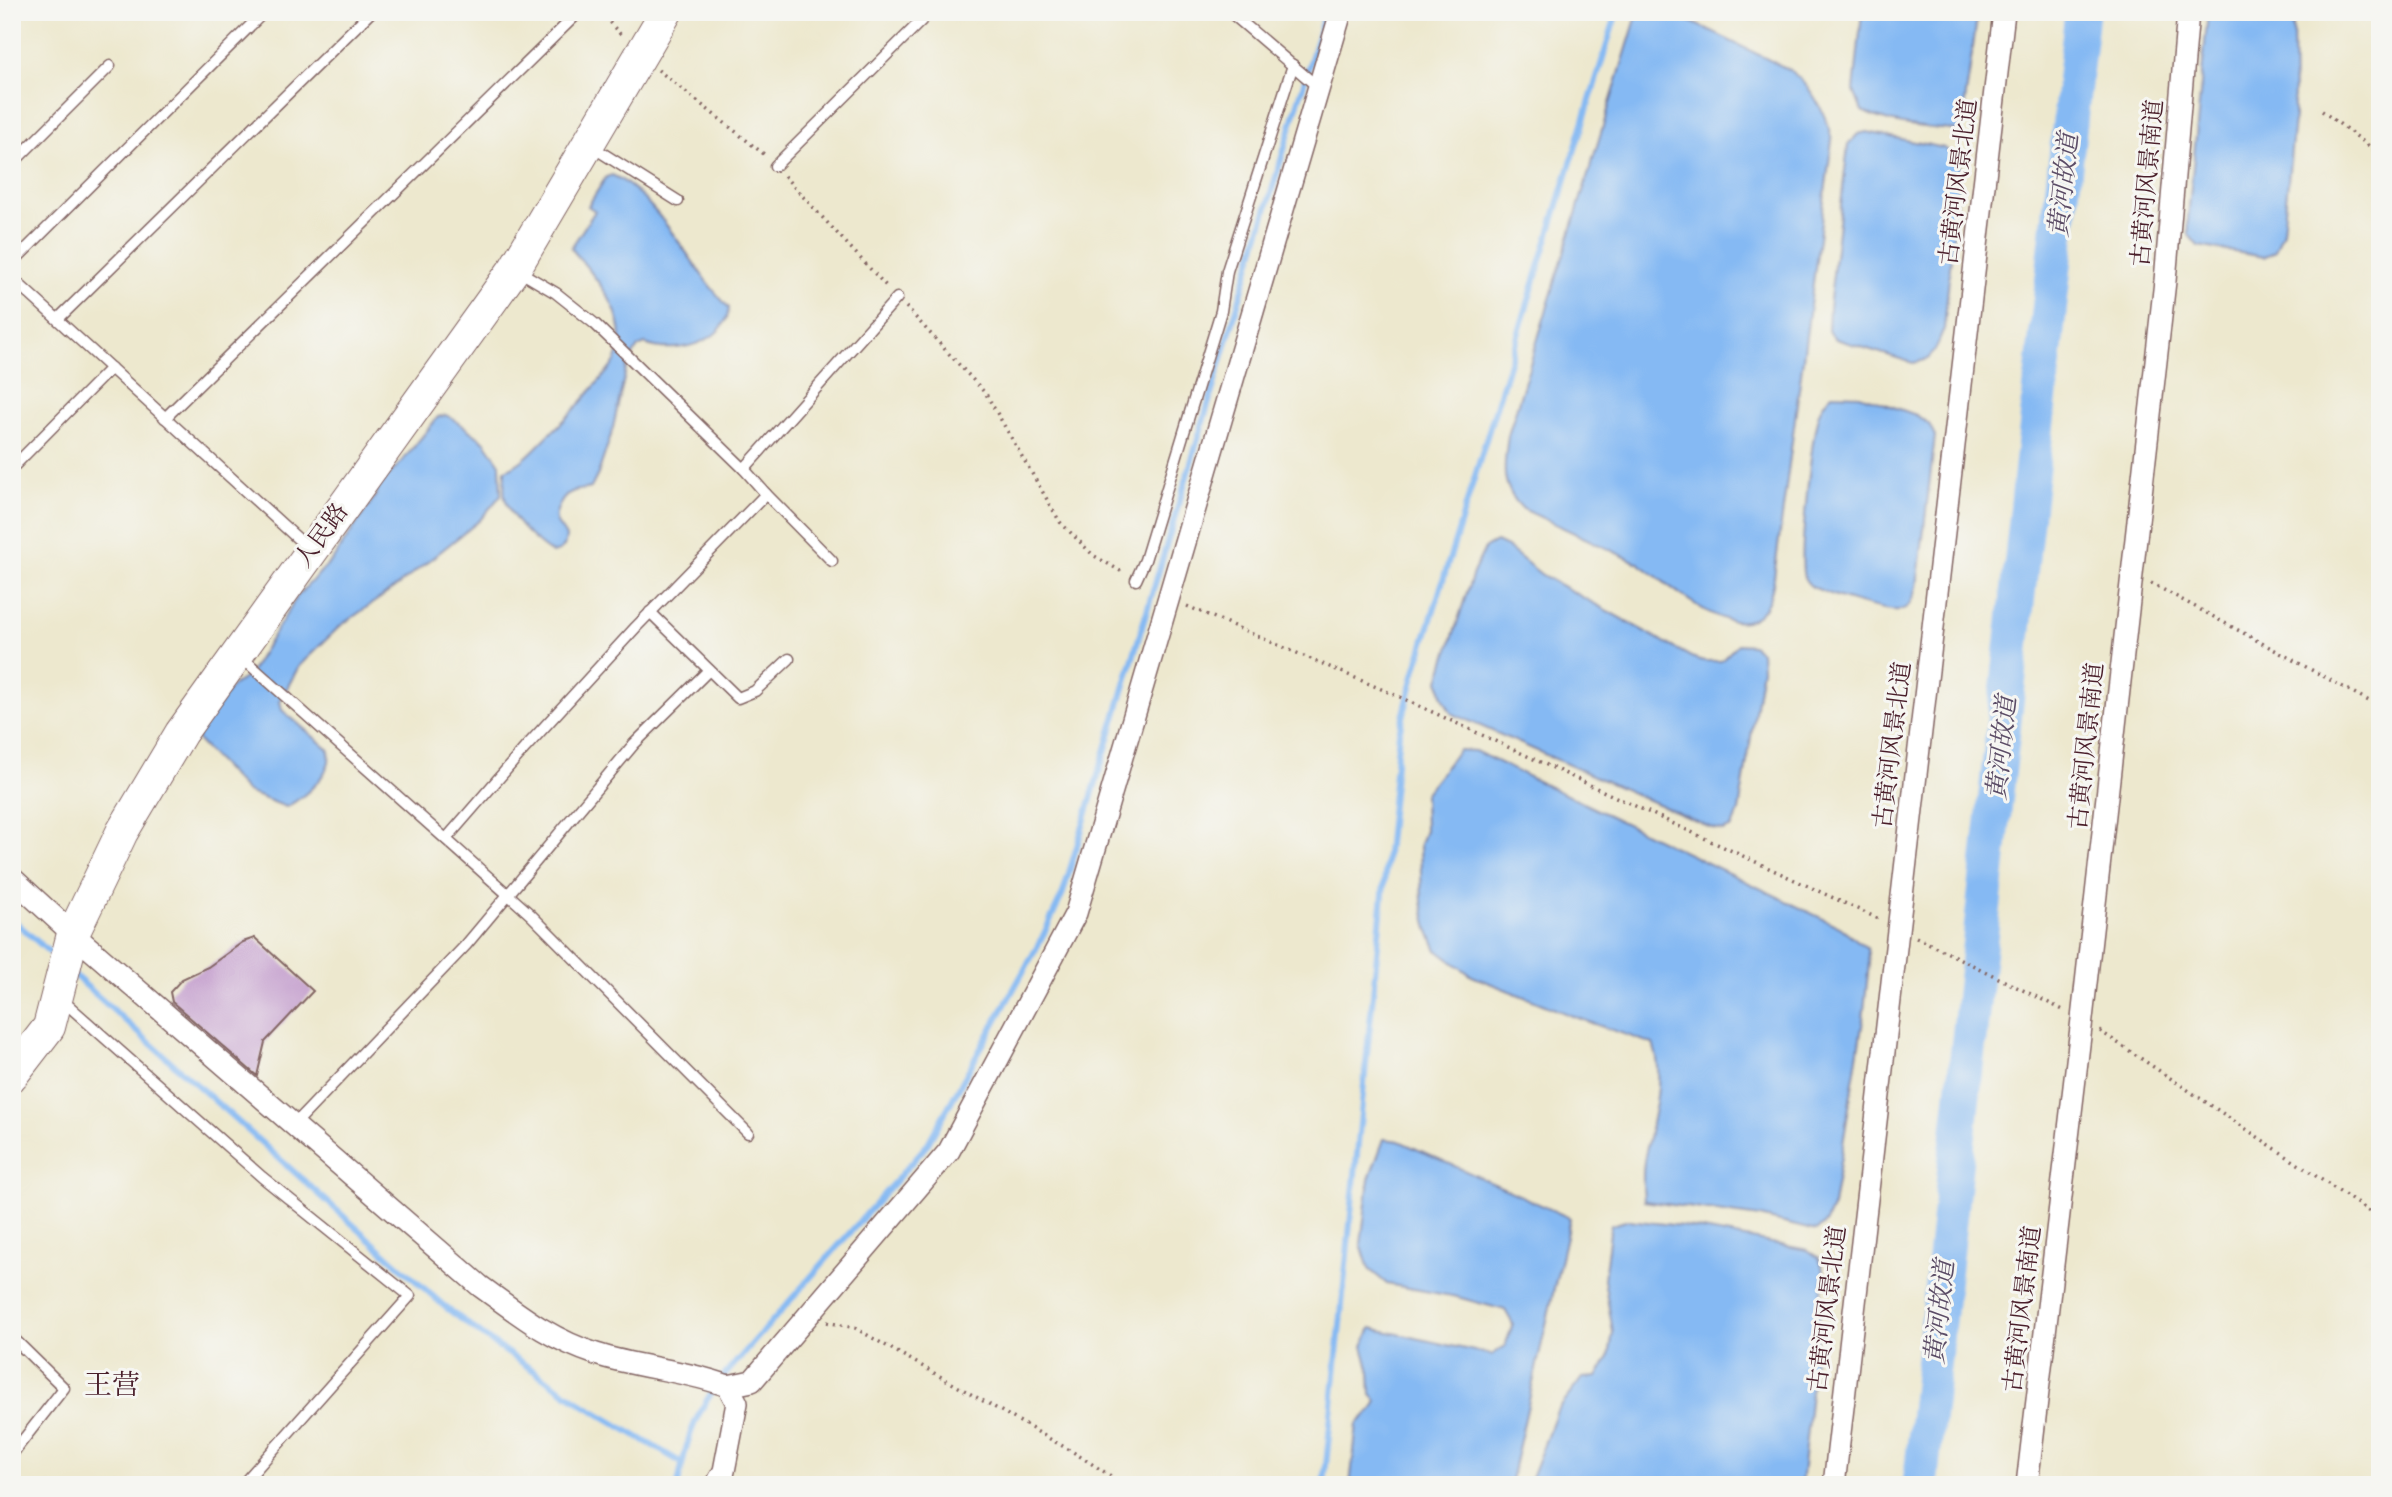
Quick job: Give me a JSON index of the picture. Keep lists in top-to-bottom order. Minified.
{"streets":{"street":["古黄河风景北道","古黄河风景南道","人民路"]},"districts":["王营"],"water":["黄河故道"]}
